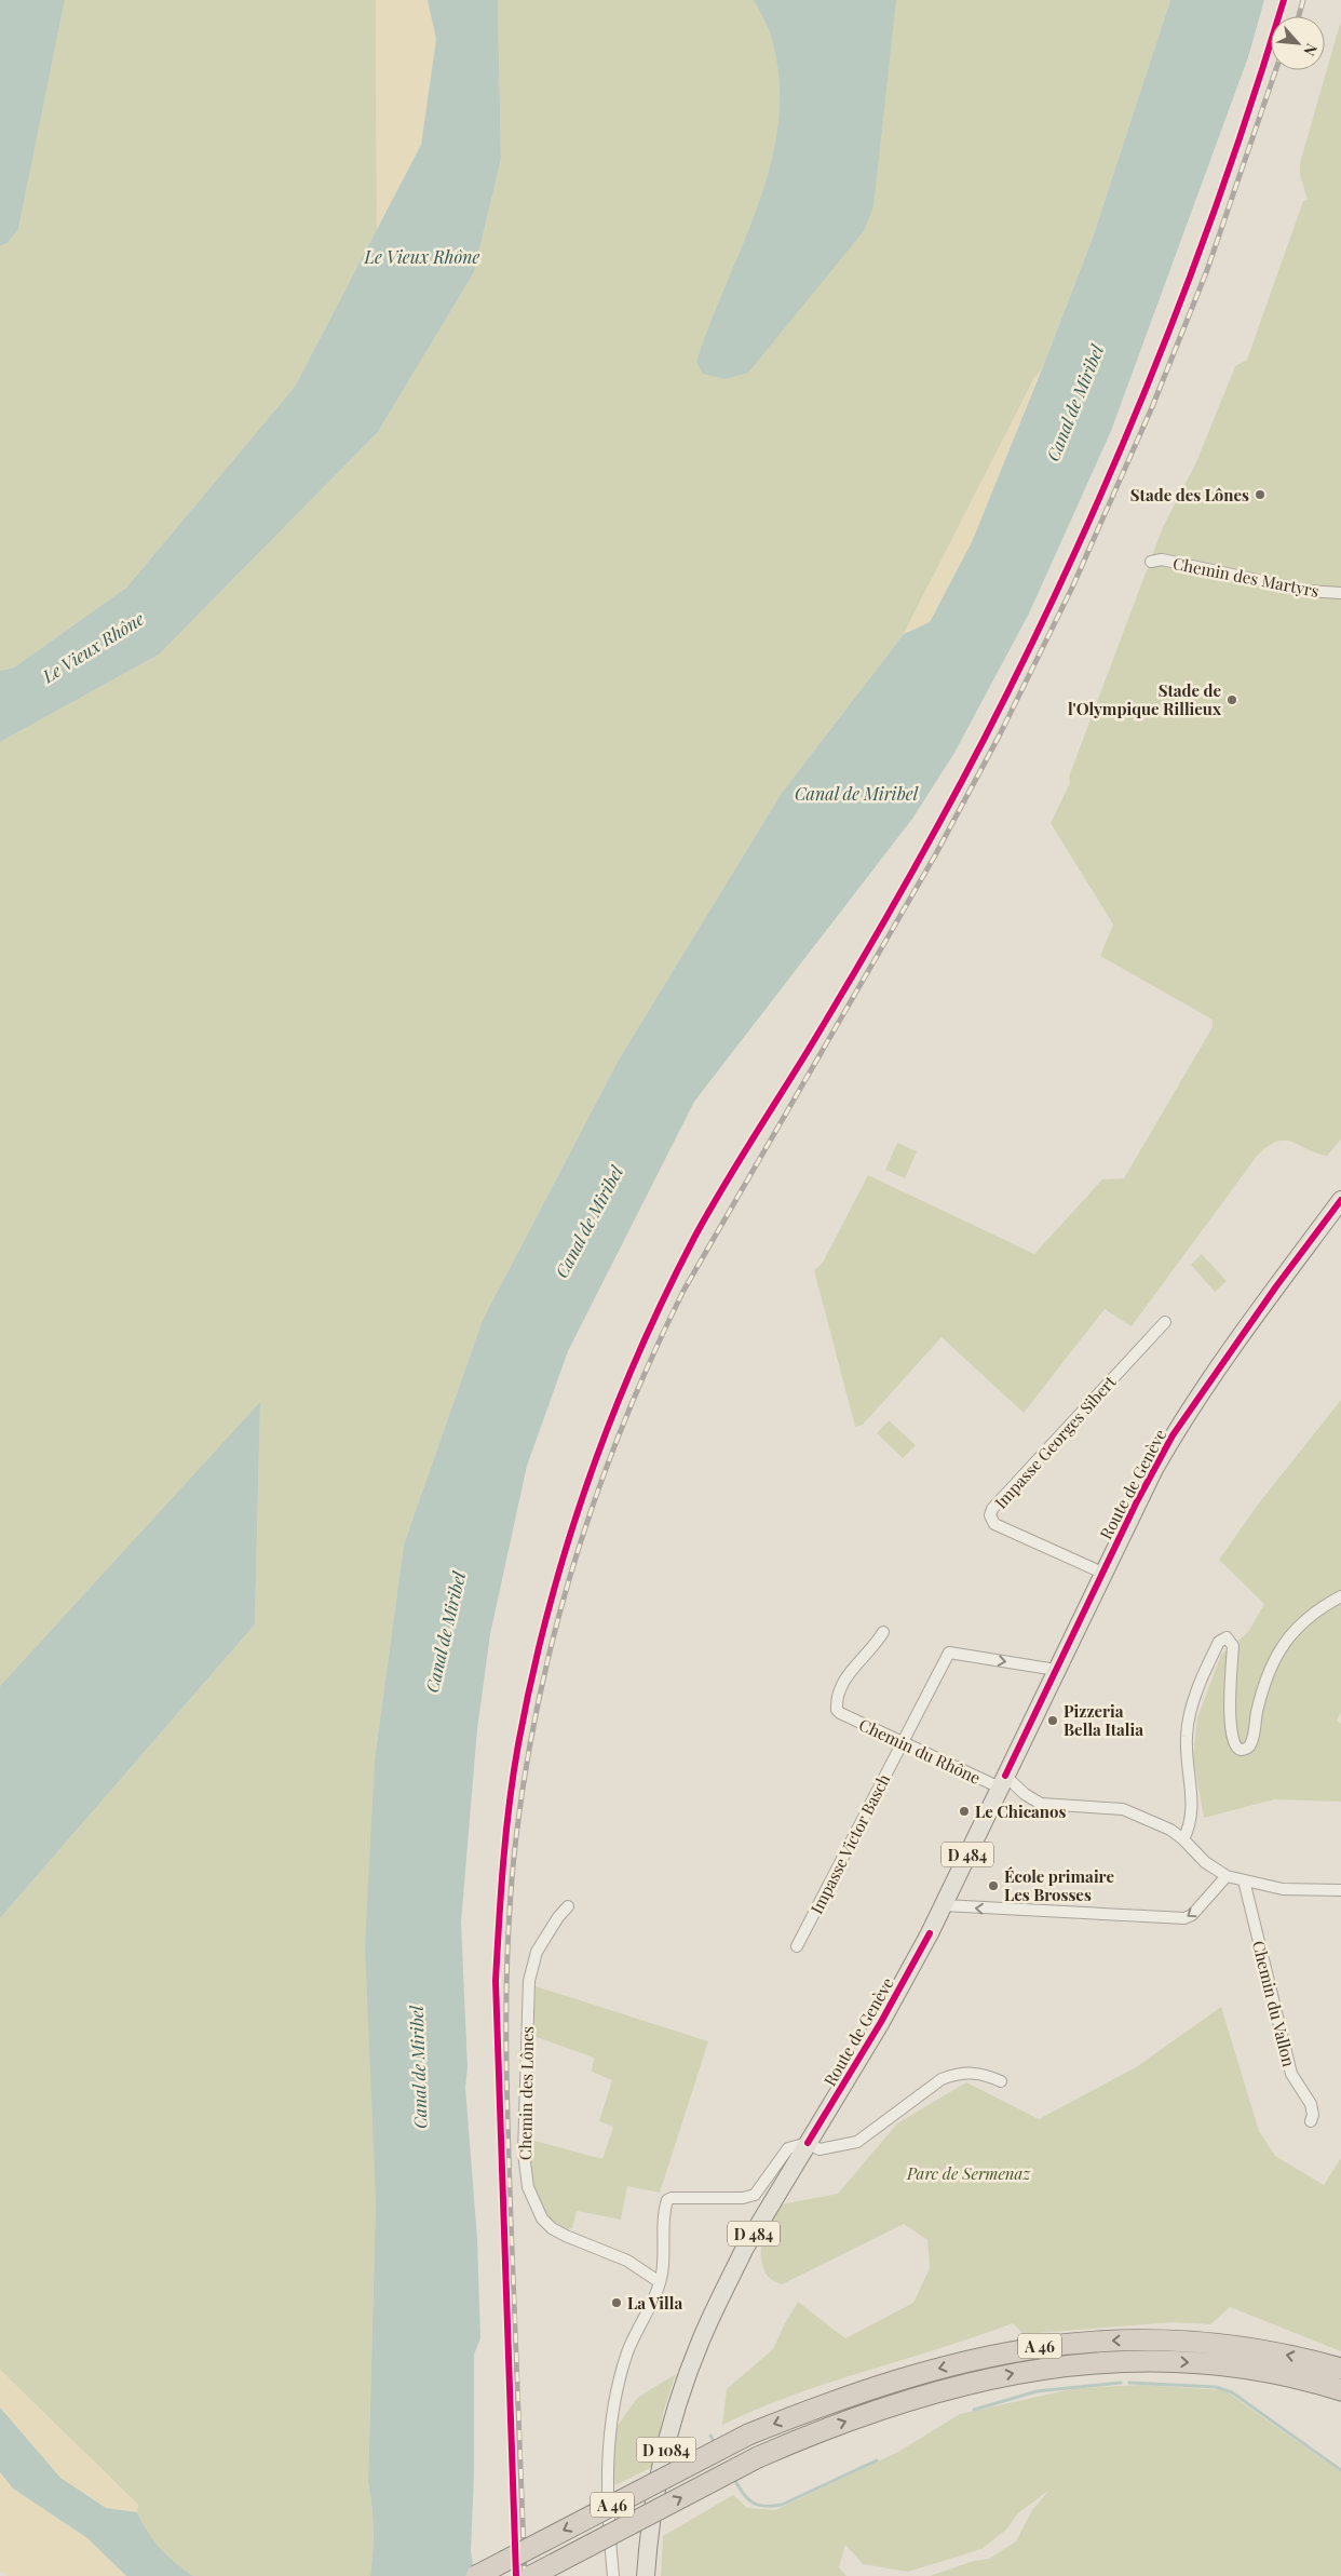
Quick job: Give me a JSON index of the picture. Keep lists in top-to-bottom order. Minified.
{"streets":{"highway":["A 46"],"main road":["Route de Genève","D 484","D 1084"],"street":["Chemin des Martyrs","Impasse Georges Sibert","Chemin du Rhône","Impasse Victor Basch","Chemin du Vallon","Chemin des Lônes"]},"crossings":[["Impasse Georges Sibert","Route de Genève"],["Route de Genève","Chemin du Rhône"],["Route de Genève","Impasse Victor Basch"],["Chemin du Rhône","Impasse Victor Basch"],["Chemin du Rhône","Chemin du Vallon"]],"one_way":["Impasse Victor Basch"],"water":["Le Vieux Rhône","Canal de Miribel"],"parks":["Parc de Sermenaz"],"places":["Stade des Lônes","Stade de l'Olympique Rillieux","Pizzeria Bella Italia","Le Chicanos","École primaire Les Brosses","La Villa"],"north":"bottom right"}
